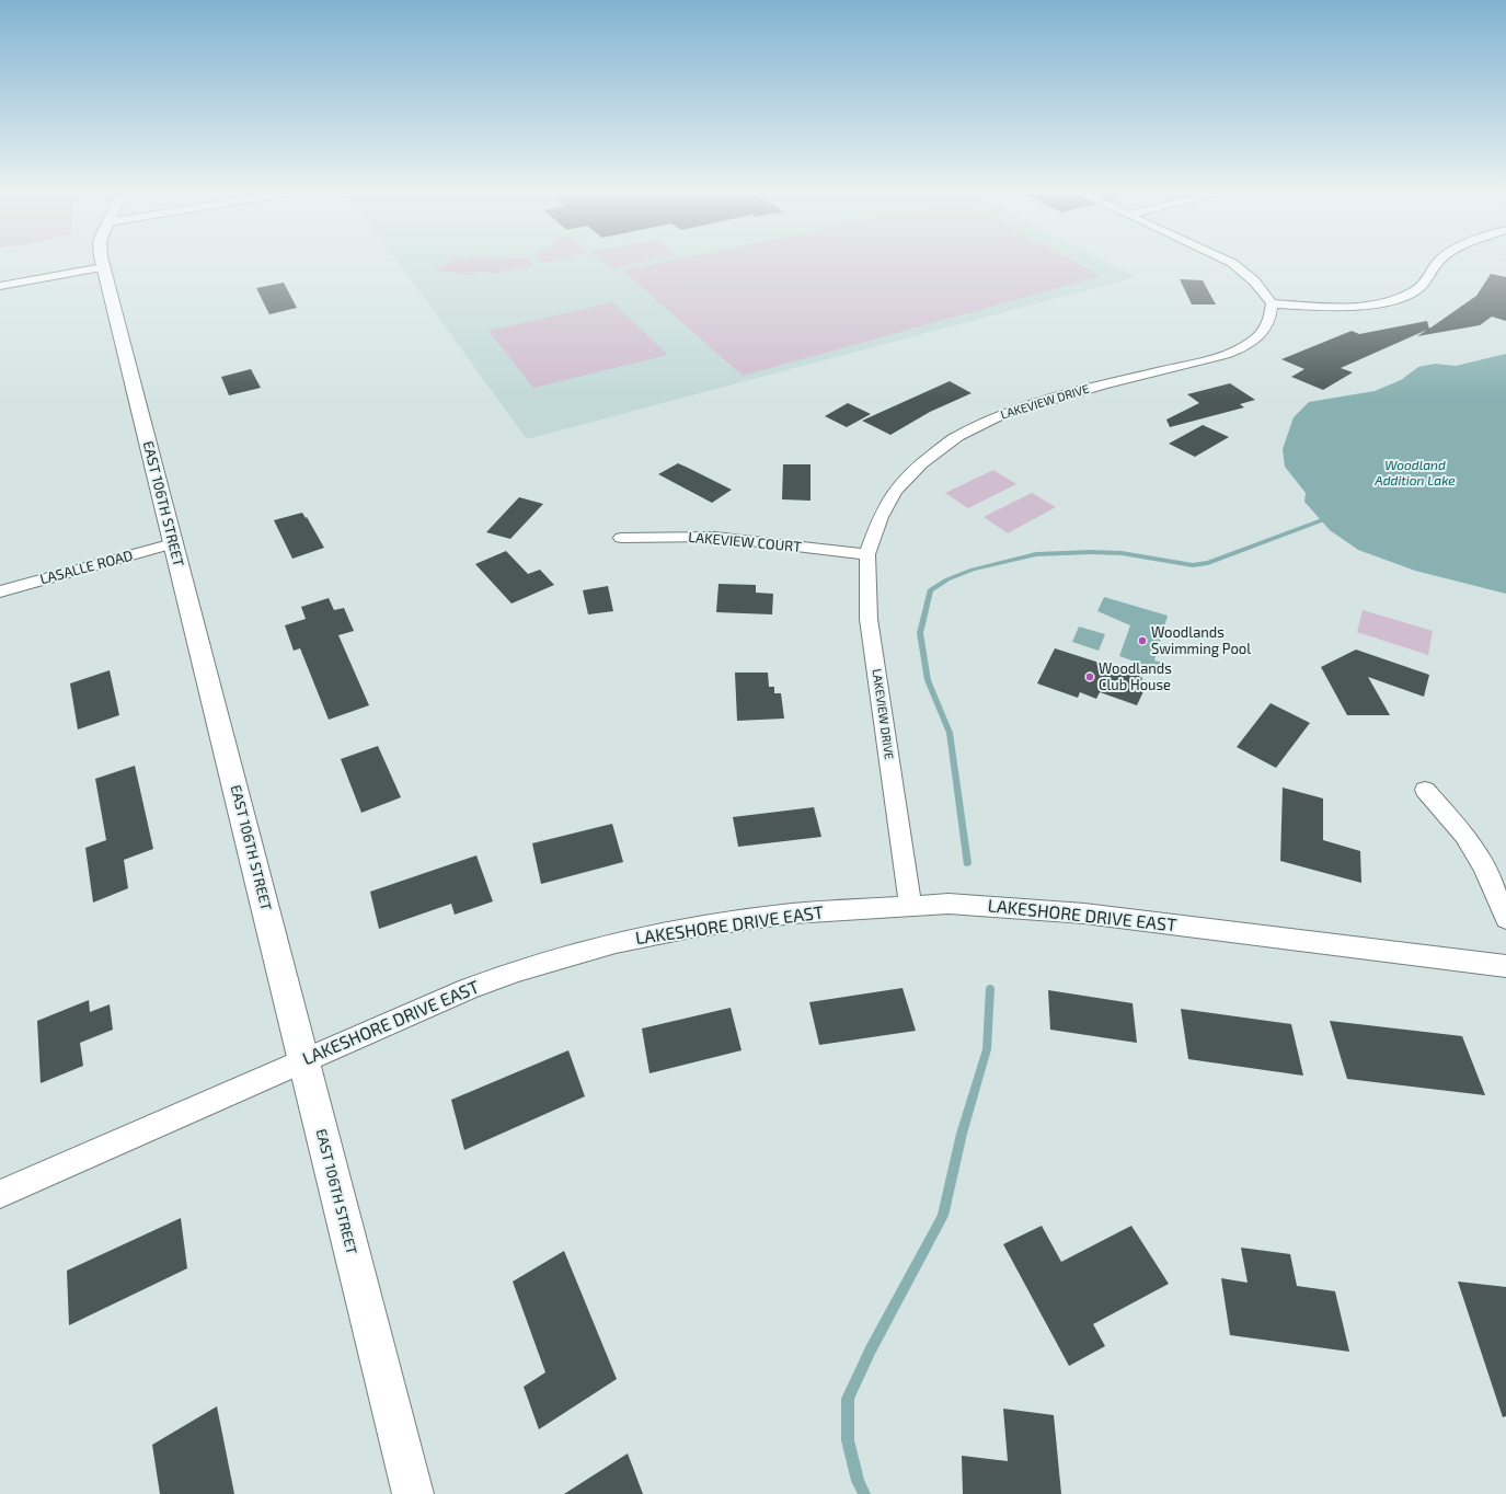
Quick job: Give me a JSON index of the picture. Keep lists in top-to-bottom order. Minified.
{"streets":{"street":["LAKEVIEW DRIVE","EAST 106TH STREET","LAKEVIEW COURT","LASALLE ROAD","LAKESHORE DRIVE EAST"]},"crossings":[["LAKEVIEW DRIVE","LAKEVIEW COURT"],["LAKEVIEW DRIVE","LAKESHORE DRIVE EAST"],["EAST 106TH STREET","LASALLE ROAD"],["EAST 106TH STREET","LAKESHORE DRIVE EAST"]],"water":["Woodland Addition Lake"],"places":["Woodlands Swimming Pool","Woodlands Club House"]}
